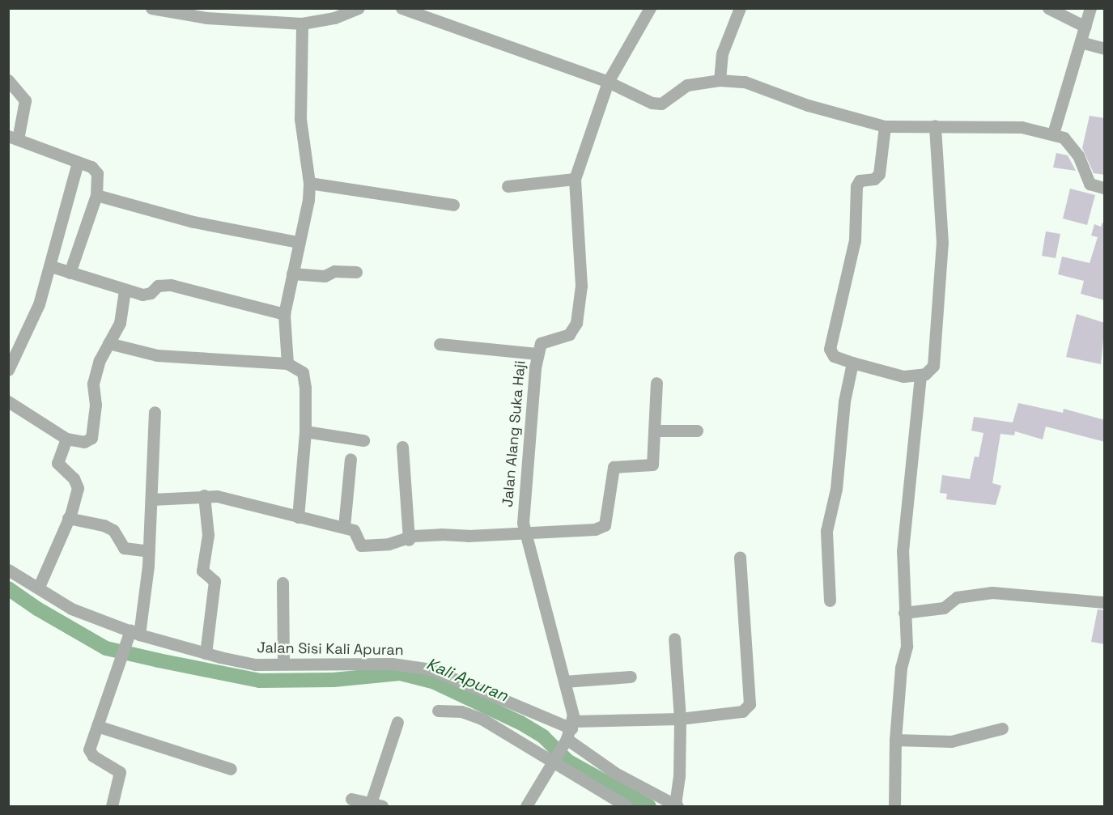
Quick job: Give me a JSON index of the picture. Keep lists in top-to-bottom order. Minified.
{"streets":{"street":["Jalan Alang Suka Haji","Jalan Sisi Kali Apuran"]},"crossings":[["Jalan Alang Suka Haji","Jalan Sisi Kali Apuran"]],"water":["Kali Apuran"]}
